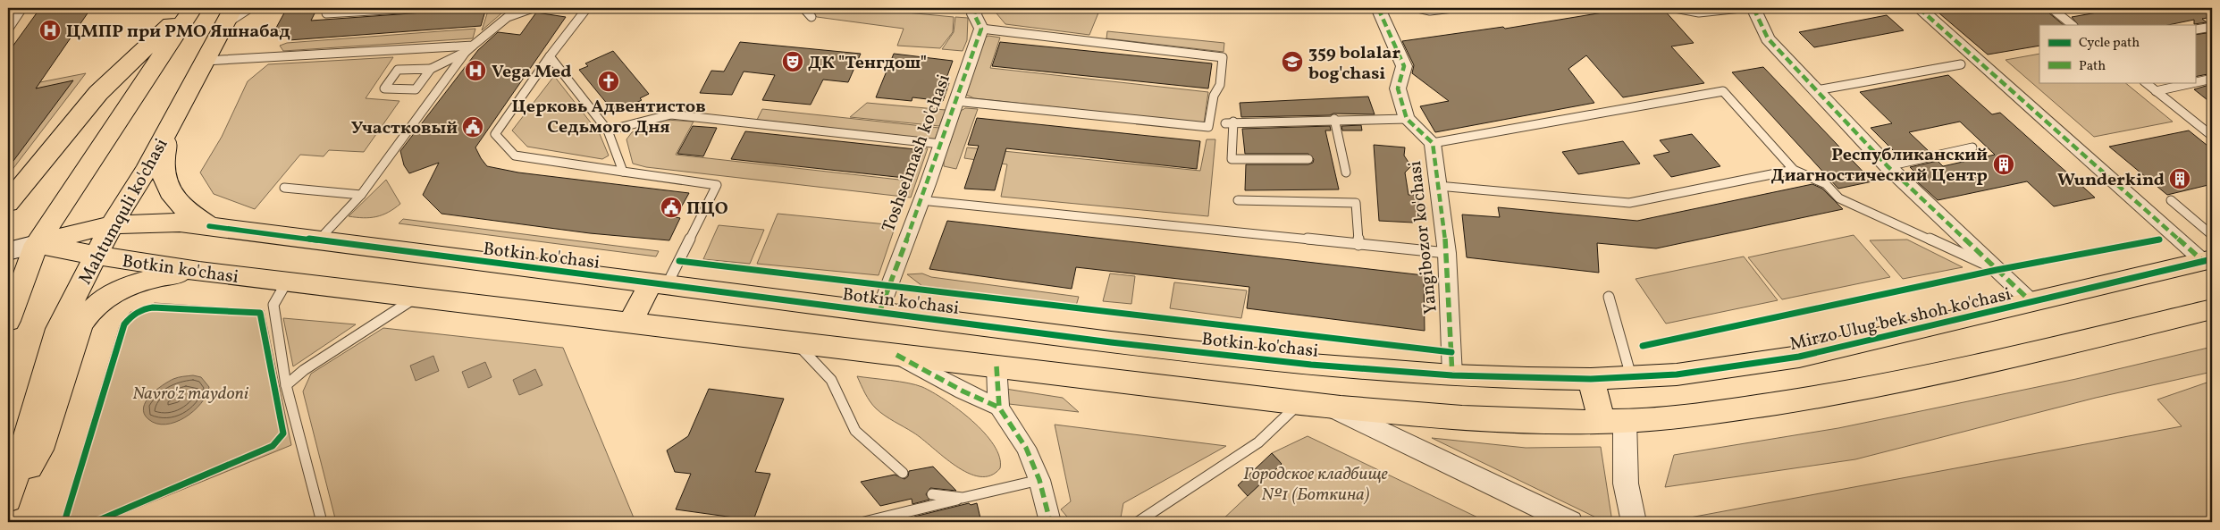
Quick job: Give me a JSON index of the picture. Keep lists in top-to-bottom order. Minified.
{"streets":{"main road":["Mahtumquli ko'chasi","Botkin ko'chasi","Mirzo Ulug'bek shoh ko'chasi"],"street":["Toshselmash ko'chasi","Yangibozor ko'chasi"]},"crossings":[["Toshselmash ko'chasi","Botkin ko'chasi"],["Mahtumquli ko'chasi","Botkin ko'chasi"],["Yangibozor ko'chasi","Botkin ko'chasi"],["Botkin ko'chasi","Mirzo Ulug'bek shoh ko'chasi"]],"parks":["Navro'z maydoni","Городское кладбище №1 (Боткина)"],"places":{"hospital":["ЦМПР при РМО Яшнабад","Vega Med"],"theatre":["ДК \"Тенгдош\""],"school or university":["359 bolalar bog'chasi"],"church":["Церковь Адвентистов Седьмого Дня"],"public building":["Участковый","ПЦО"],"building":["Республиканский Диагностический Центр","Wunderkind"]},"legend":["Cycle path","Path"]}
